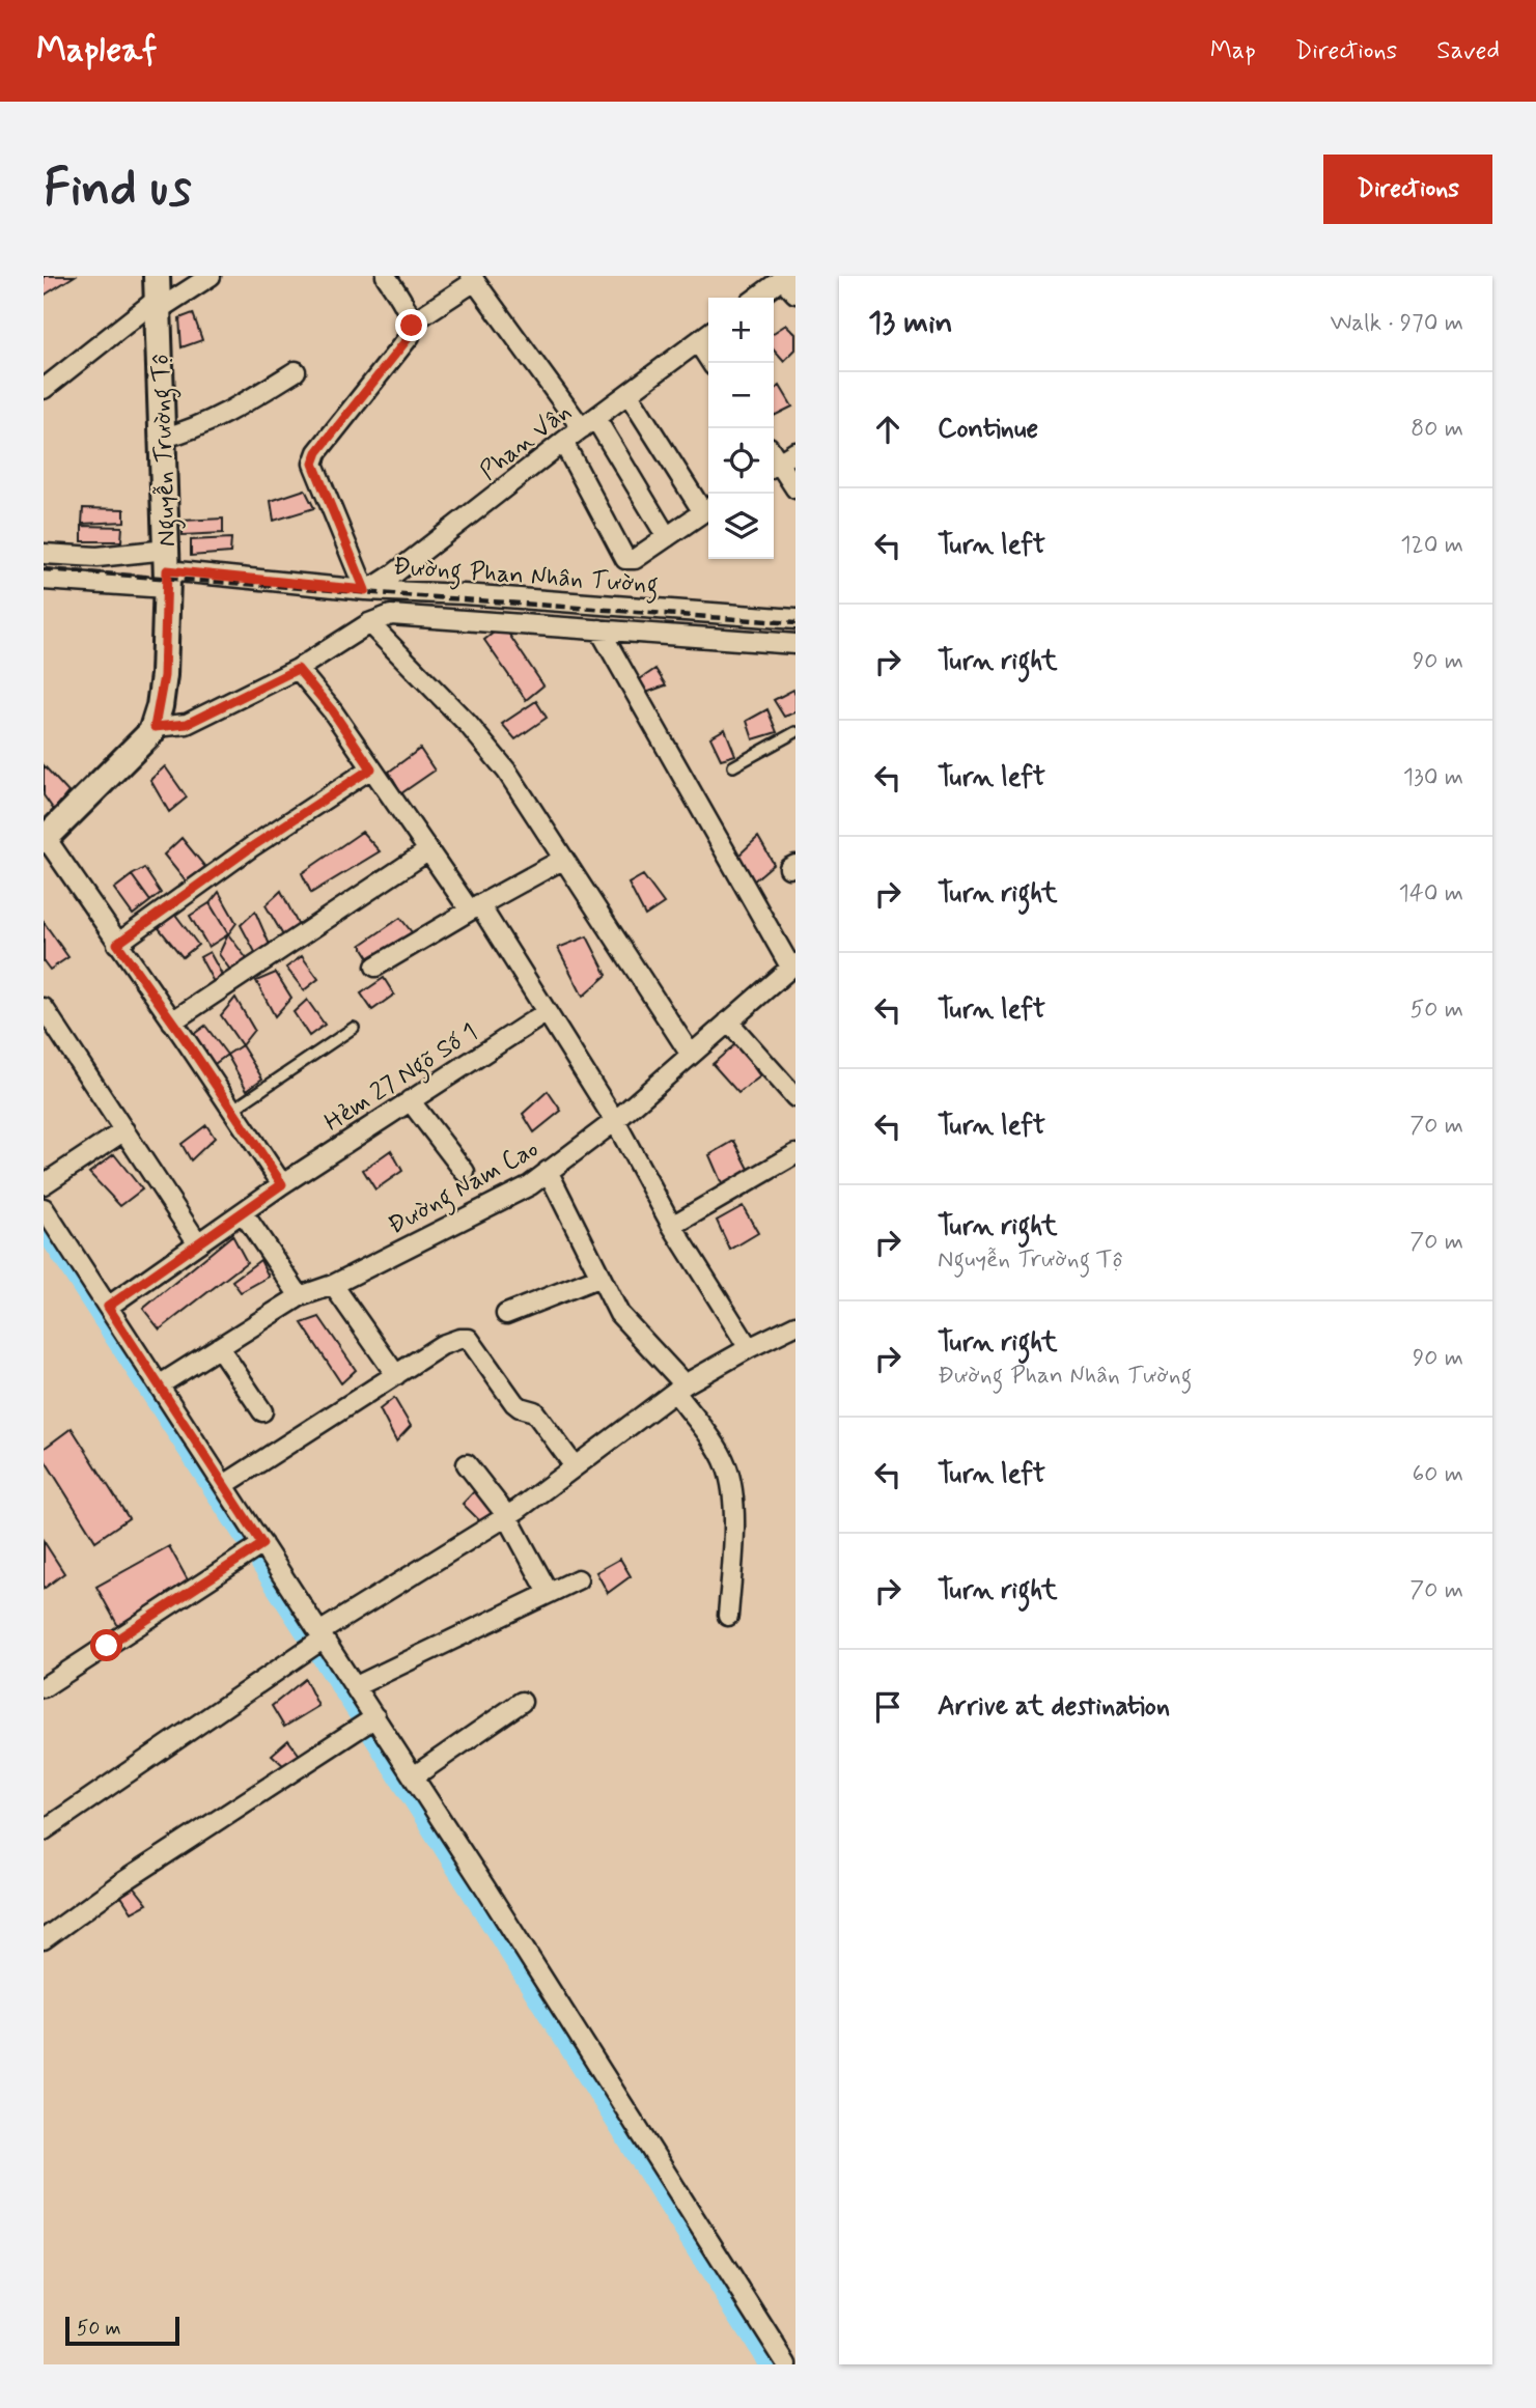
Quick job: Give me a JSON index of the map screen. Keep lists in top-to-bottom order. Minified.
{"streets":{"main road":["Nguyễn Trường Tộ"],"street":["Phan Vân","Đường Phan Nhân Tường","Hẻm 27 Ngõ Số 1","Đường Nam Cao"]},"crossings":[["Phan Vân","Đường Phan Nhân Tường"],["Nguyễn Trường Tộ","Đường Phan Nhân Tường"]],"scale_bar":"50 m","page":{"header":"Mapleaf","nav":["Map","Directions","Saved"],"buttons":"Directions","title":"Find us","heading":["13 min","Walk · 970 m"],"map_buttons":["+","−"],"list":[["Continue","80 m"],["Turn left","120 m"],["Turn right","90 m"],["Turn left","130 m"],["Turn right","140 m"],["Turn left","50 m"],["Turn left","70 m"],["Turn right","Nguyễn Trường Tộ","70 m"],["Turn right","Đường Phan Nhân Tường","90 m"],["Turn left","60 m"],["Turn right","70 m"],"Arrive at destination"],"scale":"50 m"}}
